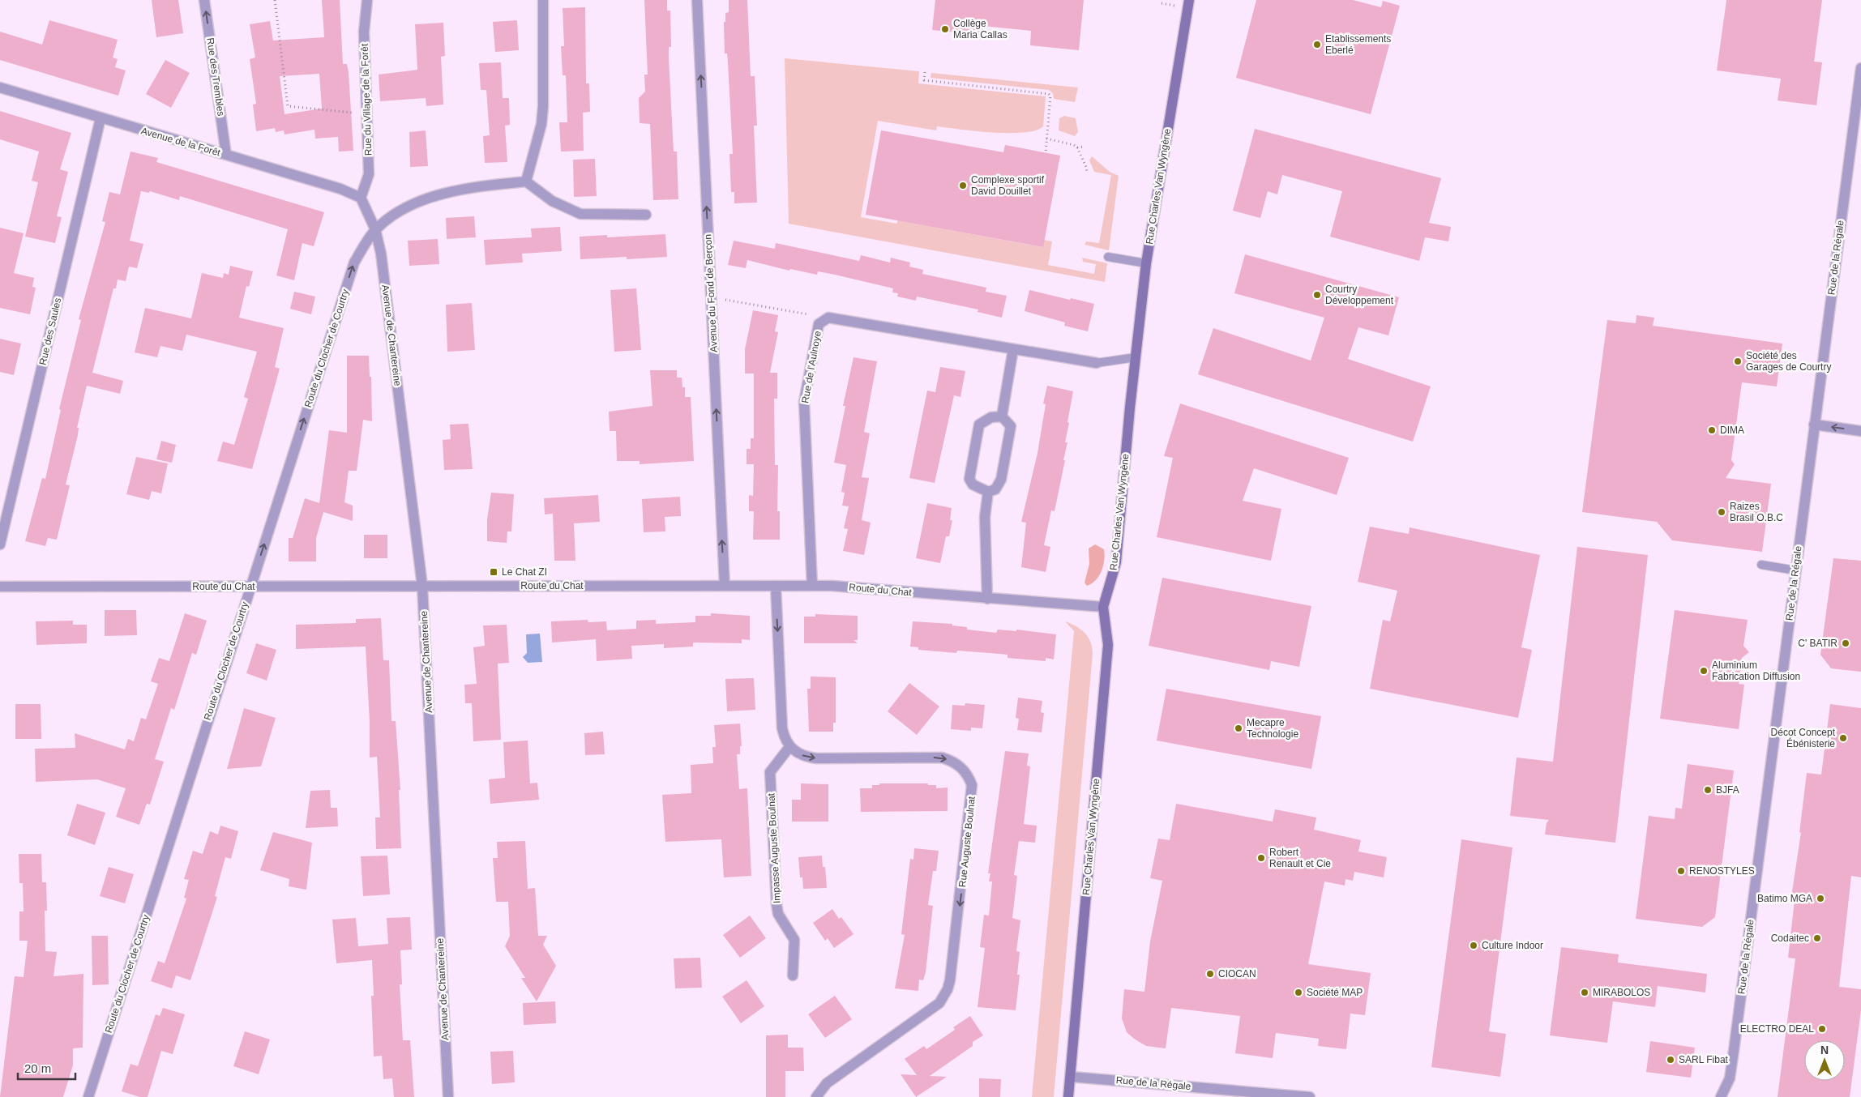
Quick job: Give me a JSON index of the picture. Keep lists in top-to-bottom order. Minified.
{"streets":{"street":["Rue des Trembles","Rue du Village de la Forêt","Avenue de la Forêt","Rue Charles Van Wyngène","Rue de la Régale","Avenue du Fond de Berçon","Rue des Saules","Avenue de Chantereine","Route du Clocher de Courtry","Rue de l'Aulnoye","Route du Chat","Rue Auguste Boulnat","Impasse Auguste Boulnat"]},"crossings":[["Rue des Trembles","Avenue de la Forêt"],["Rue du Village de la Forêt","Avenue de la Forêt"],["Rue du Village de la Forêt","Avenue de Chantereine"],["Avenue de la Forêt","Rue des Saules"],["Avenue de la Forêt","Avenue de Chantereine"],["Rue Charles Van Wyngène","Rue de la Régale"],["Rue Charles Van Wyngène","Route du Chat"],["Avenue du Fond de Berçon","Route du Chat"],["Avenue de Chantereine","Route du Clocher de Courtry"],["Avenue de Chantereine","Route du Chat"],["Route du Clocher de Courtry","Route du Chat"],["Rue de l'Aulnoye","Route du Chat"],["Rue Auguste Boulnat","Impasse Auguste Boulnat"]],"one_way":["Rue des Trembles","Avenue du Fond de Berçon","Route du Clocher de Courtry"],"places":{"other":["Collège Maria Callas","Etablissements Eberlé","Complexe sportif David Douillet","Courtry Développement","Société des Garages de Courtry","DIMA","Raizes Brasil O.B.C","C' BATIR","Aluminium Fabrication Diffusion","Mecapre Technologie","Décot Concept Ébénisterie","BJFA","Robert Renault et Cie","RENOSTYLES","Batimo MGA","Codaitec","Culture Indoor","CIOCAN","Société MAP","MIRABOLOS","ELECTRO DEAL","SARL Fibat"],"transit":["Le Chat ZI"]},"scale_bar":"20 m","north":"top"}
